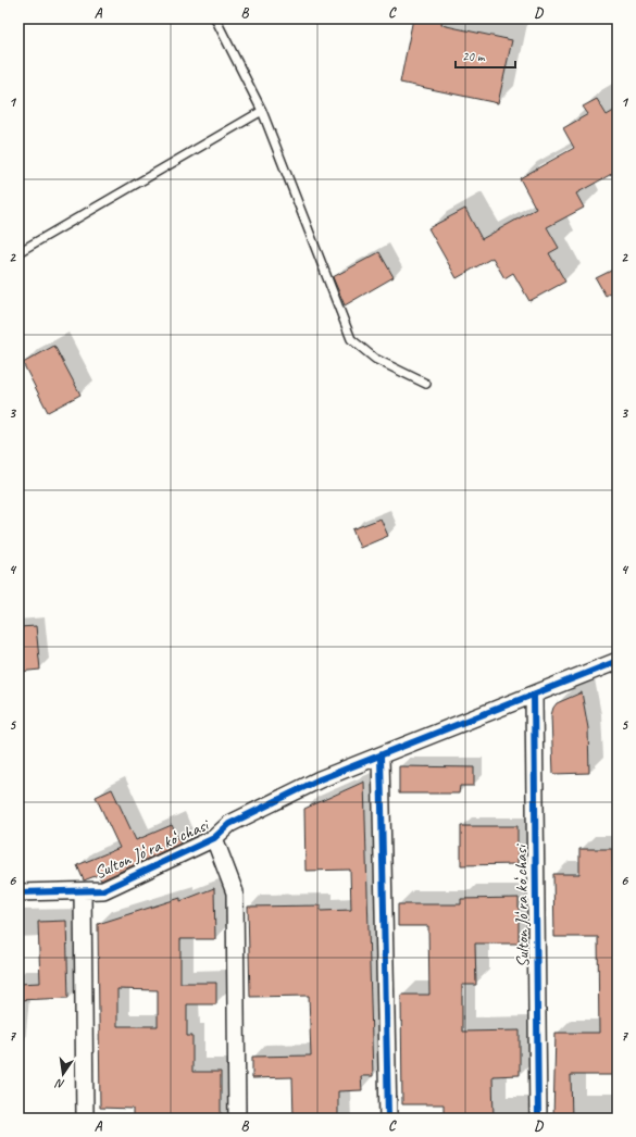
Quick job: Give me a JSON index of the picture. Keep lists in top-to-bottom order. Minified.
{"streets":{"street":["Sulton Joʻra koʻchasi"]},"scale_bar":"20 m","north":"bottom","grid":{"columns":["A","B","C","D"],"rows":["1","2","3","4","5","6","7"]}}
